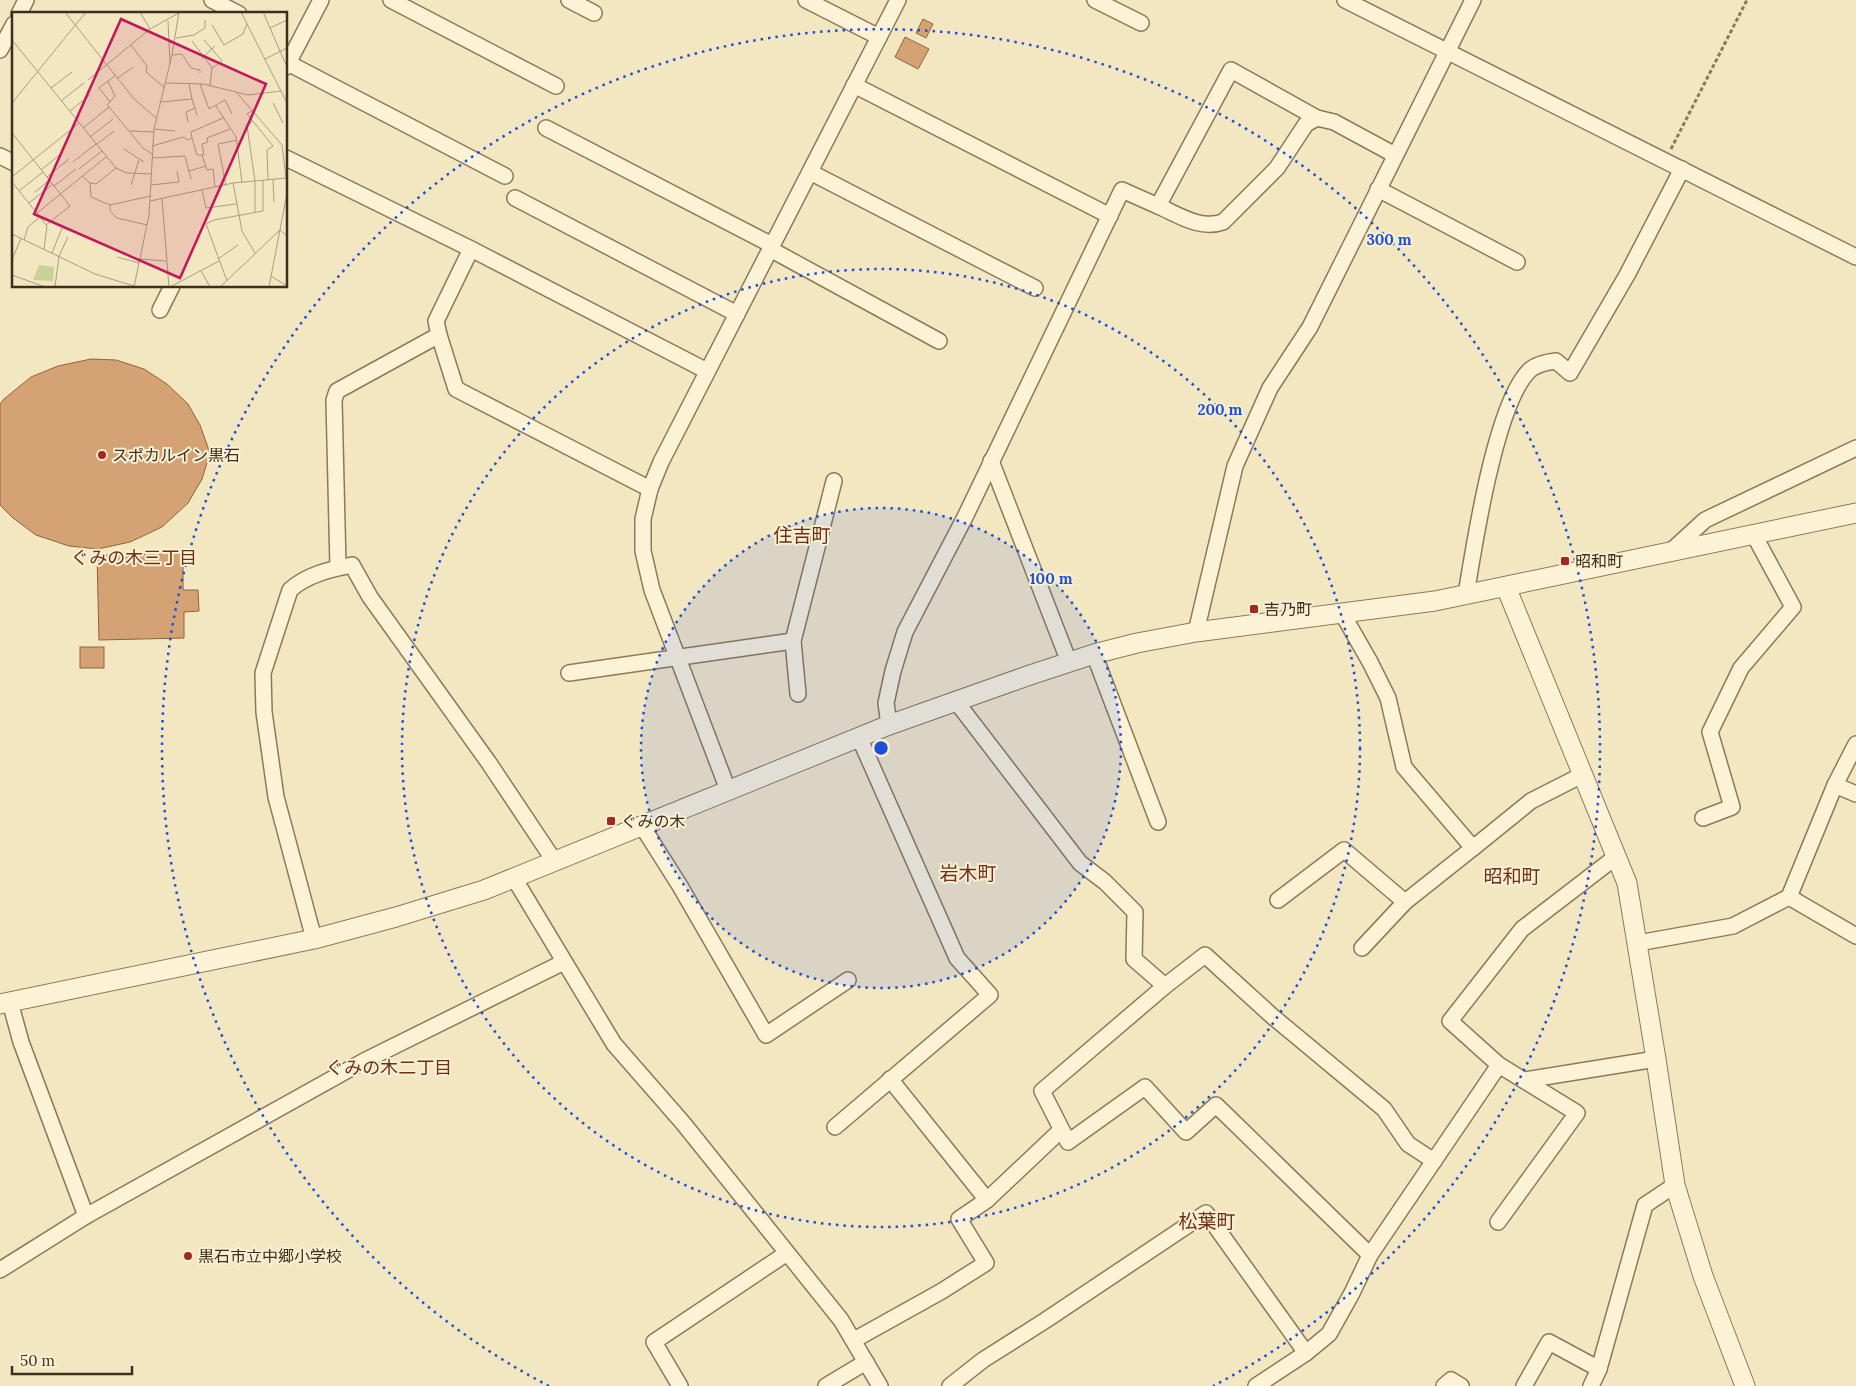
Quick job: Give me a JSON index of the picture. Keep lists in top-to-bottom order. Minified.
{"districts":["住吉町","ぐみの木三丁目","岩木町","昭和町","ぐみの木二丁目","松葉町"],"places":{"other":["スポカルイン黒石","黒石市立中郷小学校"],"transit":["昭和町","吉乃町","ぐみの木"]},"scale_bar":"50 m","rings":["300 m","200 m","100 m"]}
